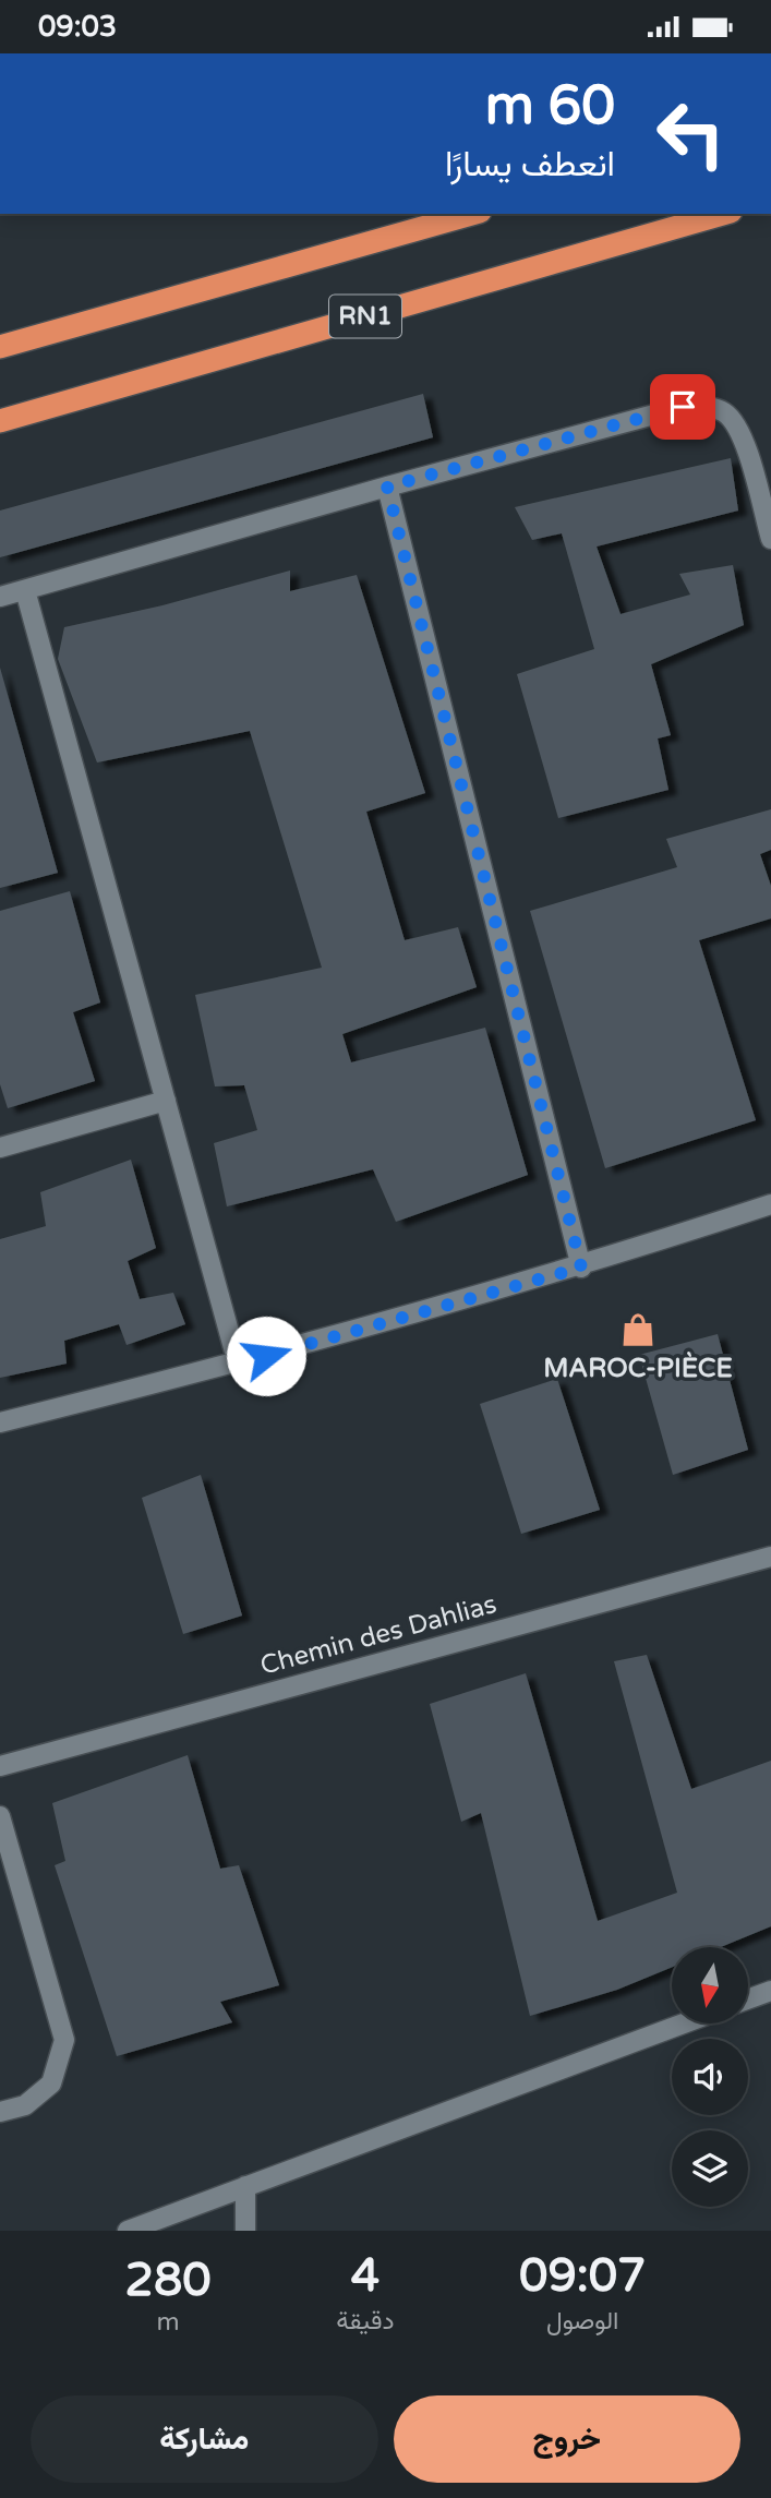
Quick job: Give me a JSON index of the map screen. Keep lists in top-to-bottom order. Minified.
{"streets":{"highway":["RN1"],"street":["Chemin des Dahlias"]},"places":{"shop":["MAROC-PIÈCE"]},"north":"bottom","page":{"status":"09:03","turn":["60 m","انعطف يسارًا"],"eta":["09:07","الوصول","4","دقيقة","280","m"],"buttons":["خروج","مشاركة"]}}
